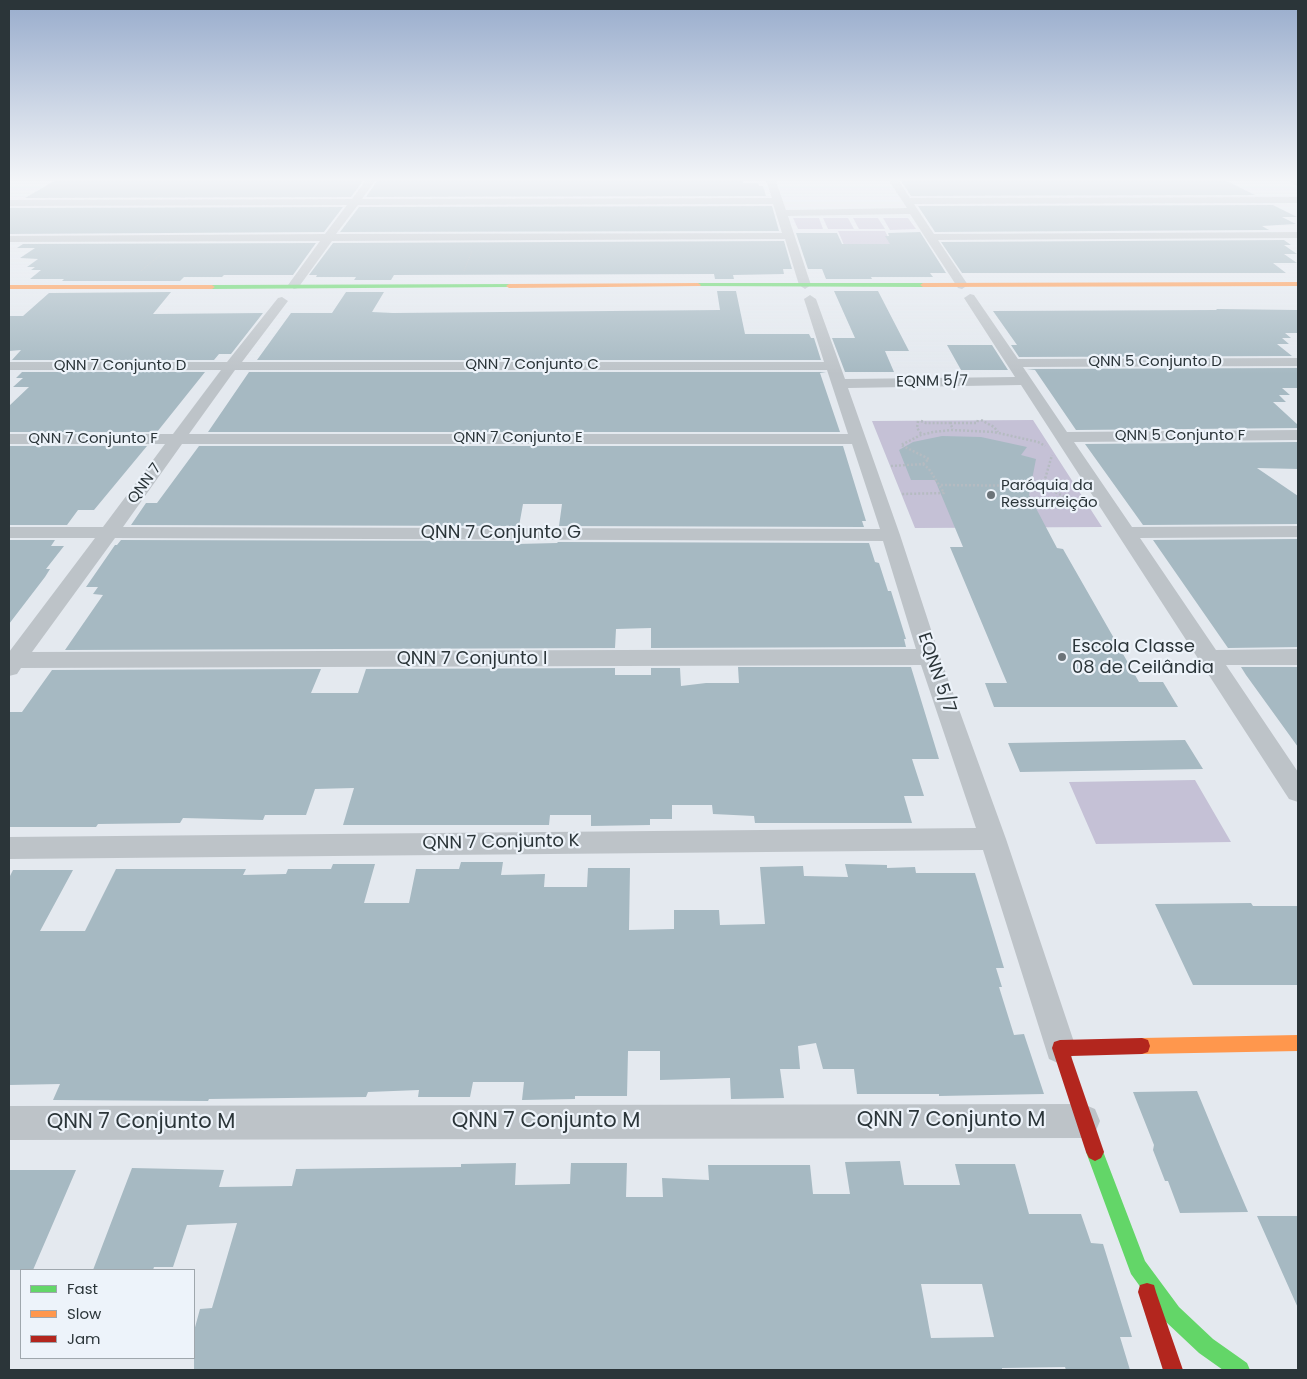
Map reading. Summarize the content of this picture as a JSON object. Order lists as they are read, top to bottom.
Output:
{
  "streets": {
    "street": [
      "QNN 5 Conjunto D",
      "QNN 7 Conjunto C",
      "QNN 7 Conjunto D",
      "EQNM 5/7",
      "QNN 5 Conjunto F",
      "QNN 7 Conjunto E",
      "QNN 7 Conjunto F",
      "QNN 7",
      "QNN 7 Conjunto G",
      "QNN 7 Conjunto I",
      "EQNN 5/7",
      "QNN 7 Conjunto K",
      "QNN 7 Conjunto M"
    ]
  },
  "crossings": [
    ["QNN 7 Conjunto C", "QNN 7 Conjunto D"],
    ["QNN 7 Conjunto C", "EQNM 5/7"],
    ["QNN 7 Conjunto C", "QNN 7"],
    ["QNN 7 Conjunto C", "EQNN 5/7"],
    ["QNN 7 Conjunto D", "QNN 7"],
    ["EQNM 5/7", "EQNN 5/7"],
    ["QNN 7 Conjunto E", "QNN 7 Conjunto F"],
    ["QNN 7 Conjunto E", "QNN 7"],
    ["QNN 7 Conjunto E", "EQNN 5/7"],
    ["QNN 7 Conjunto F", "QNN 7"],
    ["QNN 7", "QNN 7 Conjunto G"],
    ["QNN 7", "QNN 7 Conjunto I"],
    ["QNN 7 Conjunto G", "EQNN 5/7"],
    ["QNN 7 Conjunto I", "EQNN 5/7"],
    ["EQNN 5/7", "QNN 7 Conjunto K"]
  ],
  "places": ["Paróquia da Ressurreição", "Escola Classe 08 de Ceilândia"],
  "legend": ["Fast", "Slow", "Jam"]
}
